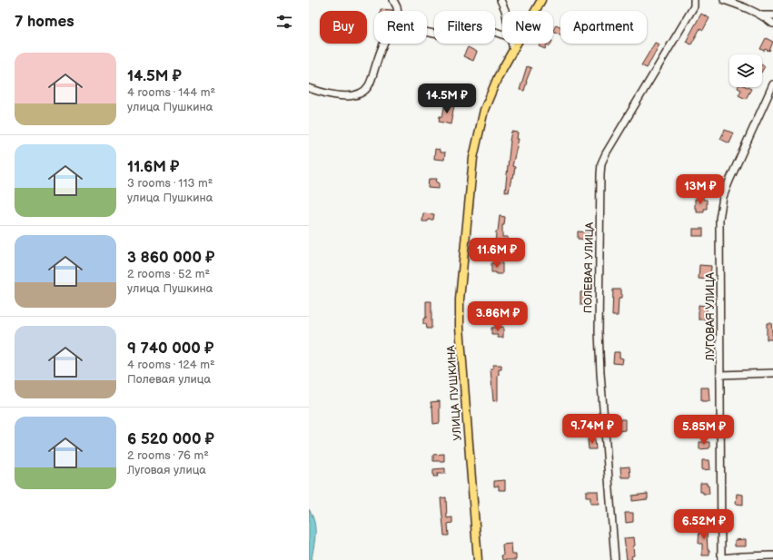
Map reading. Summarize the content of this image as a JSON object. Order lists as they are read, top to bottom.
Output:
{
  "streets": {
    "main road": ["УЛИЦА ПУШКИНА"],
    "street": ["ПОЛЕВАЯ УЛИЦА", "ЛУГОВАЯ УЛИЦА"]
  },
  "page": {
    "heading": "7 homes",
    "chip": [
      "Buy",
      "Rent",
      "Filters",
      "New",
      "Apartment"
    ],
    "list": [
      {
        "name": "14.5M ₽",
        "note": "4 rooms · 144 m² · улица Пушкина"
      },
      {
        "name": "11.6M ₽",
        "note": "3 rooms · 113 m² · улица Пушкина"
      },
      {
        "name": "3 860 000 ₽",
        "note": "2 rooms · 52 m² · улица Пушкина"
      },
      {
        "name": "9 740 000 ₽",
        "note": "4 rooms · 124 m² · Полевая улица"
      },
      {
        "name": "6 520 000 ₽",
        "note": "2 rooms · 76 m² · Луговая улица"
      }
    ],
    "price": [
      "14.5M ₽",
      "13M ₽",
      "11.6M ₽",
      "3.86M ₽",
      "9.74M ₽",
      "5.85M ₽",
      "6.52M ₽"
    ]
  }
}
